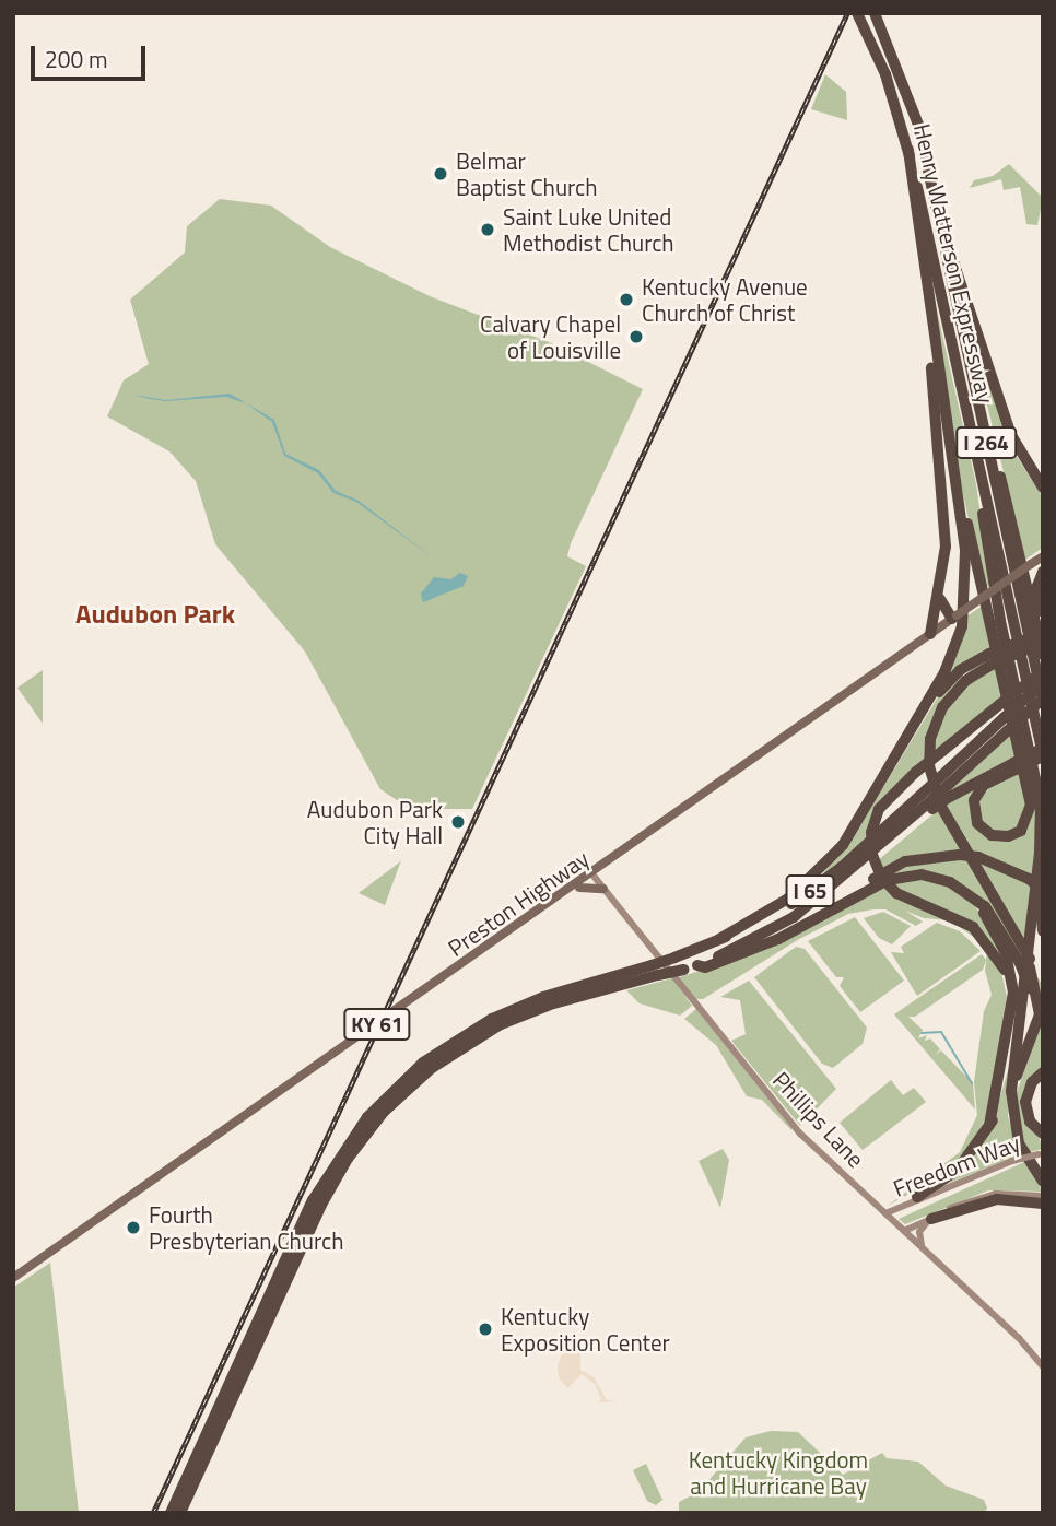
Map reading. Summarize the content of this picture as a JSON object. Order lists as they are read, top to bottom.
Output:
{
  "streets": {
    "highway": ["Henry Watterson Expressway", "I 264", "I 65"],
    "main road": [
      "Preston Highway",
      "KY 61",
      "Phillips Lane",
      "Freedom Way"
    ]
  },
  "crossings": [
    ["Preston Highway", "Phillips Lane"],
    ["Phillips Lane", "Freedom Way"]
  ],
  "districts": ["Audubon Park"],
  "parks": ["Kentucky Kingdom and Hurricane Bay"],
  "places": [
    "Belmar Baptist Church",
    "Saint Luke United Methodist Church",
    "Kentucky Avenue Church of Christ",
    "Calvary Chapel of Louisville",
    "Audubon Park City Hall",
    "Fourth Presbyterian Church",
    "Kentucky Exposition Center"
  ],
  "scale_bar": "200 m"
}
